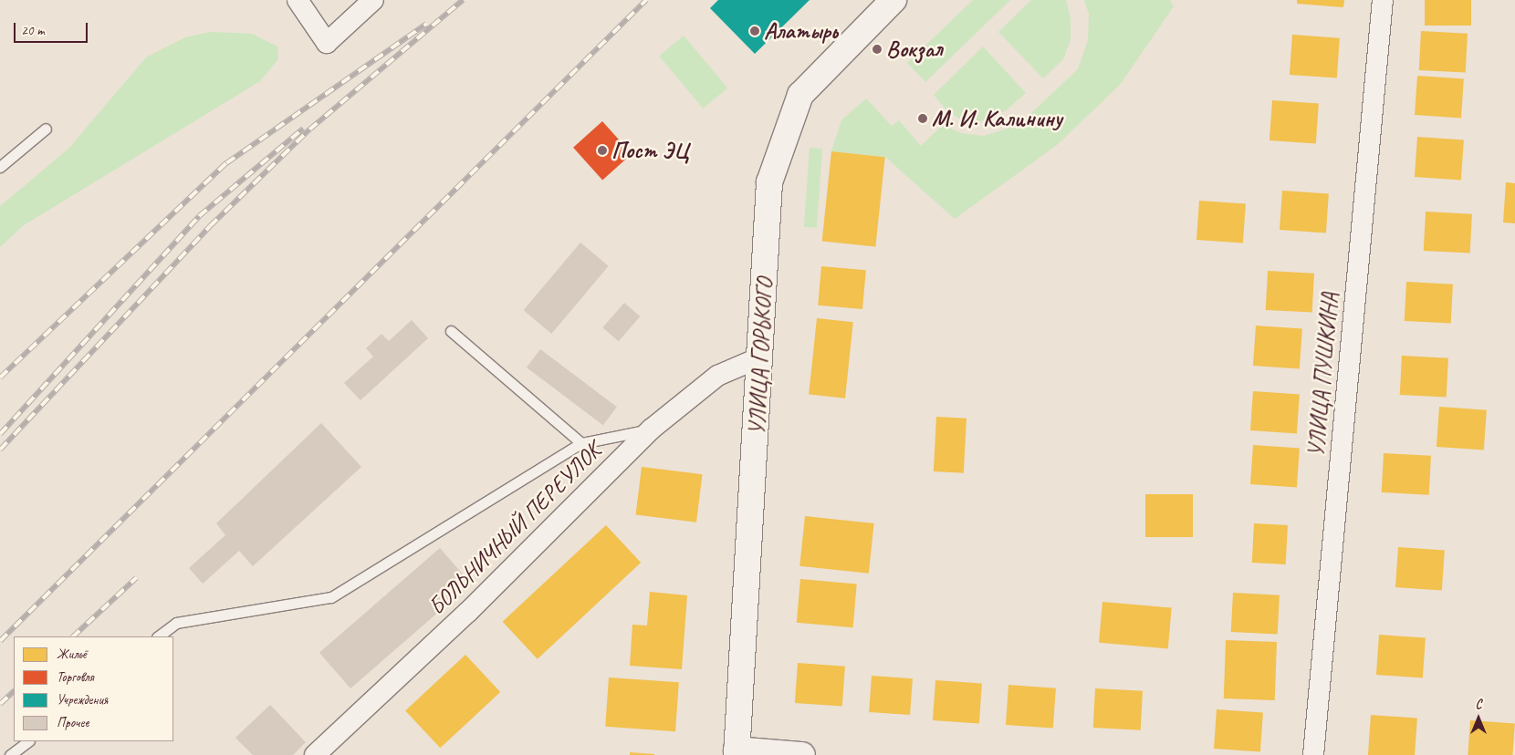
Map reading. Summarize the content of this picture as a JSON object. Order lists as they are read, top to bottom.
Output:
{
  "streets": {
    "street": ["УЛИЦА ГОРЬКОГО", "УЛИЦА ПУШКИНА", "БОЛЬНИЧНЫЙ ПЕРЕУЛОК"]
  },
  "crossings": [
    ["УЛИЦА ГОРЬКОГО", "БОЛЬНИЧНЫЙ ПЕРЕУЛОК"]
  ],
  "places": [
    "Алатырь",
    "Вокзал",
    "М. И. Калинину",
    "Пост ЭЦ"
  ],
  "legend": [
    "Жильё",
    "Торговля",
    "Учреждения",
    "Прочее"
  ],
  "scale_bar": "20 m",
  "north": "top"
}
